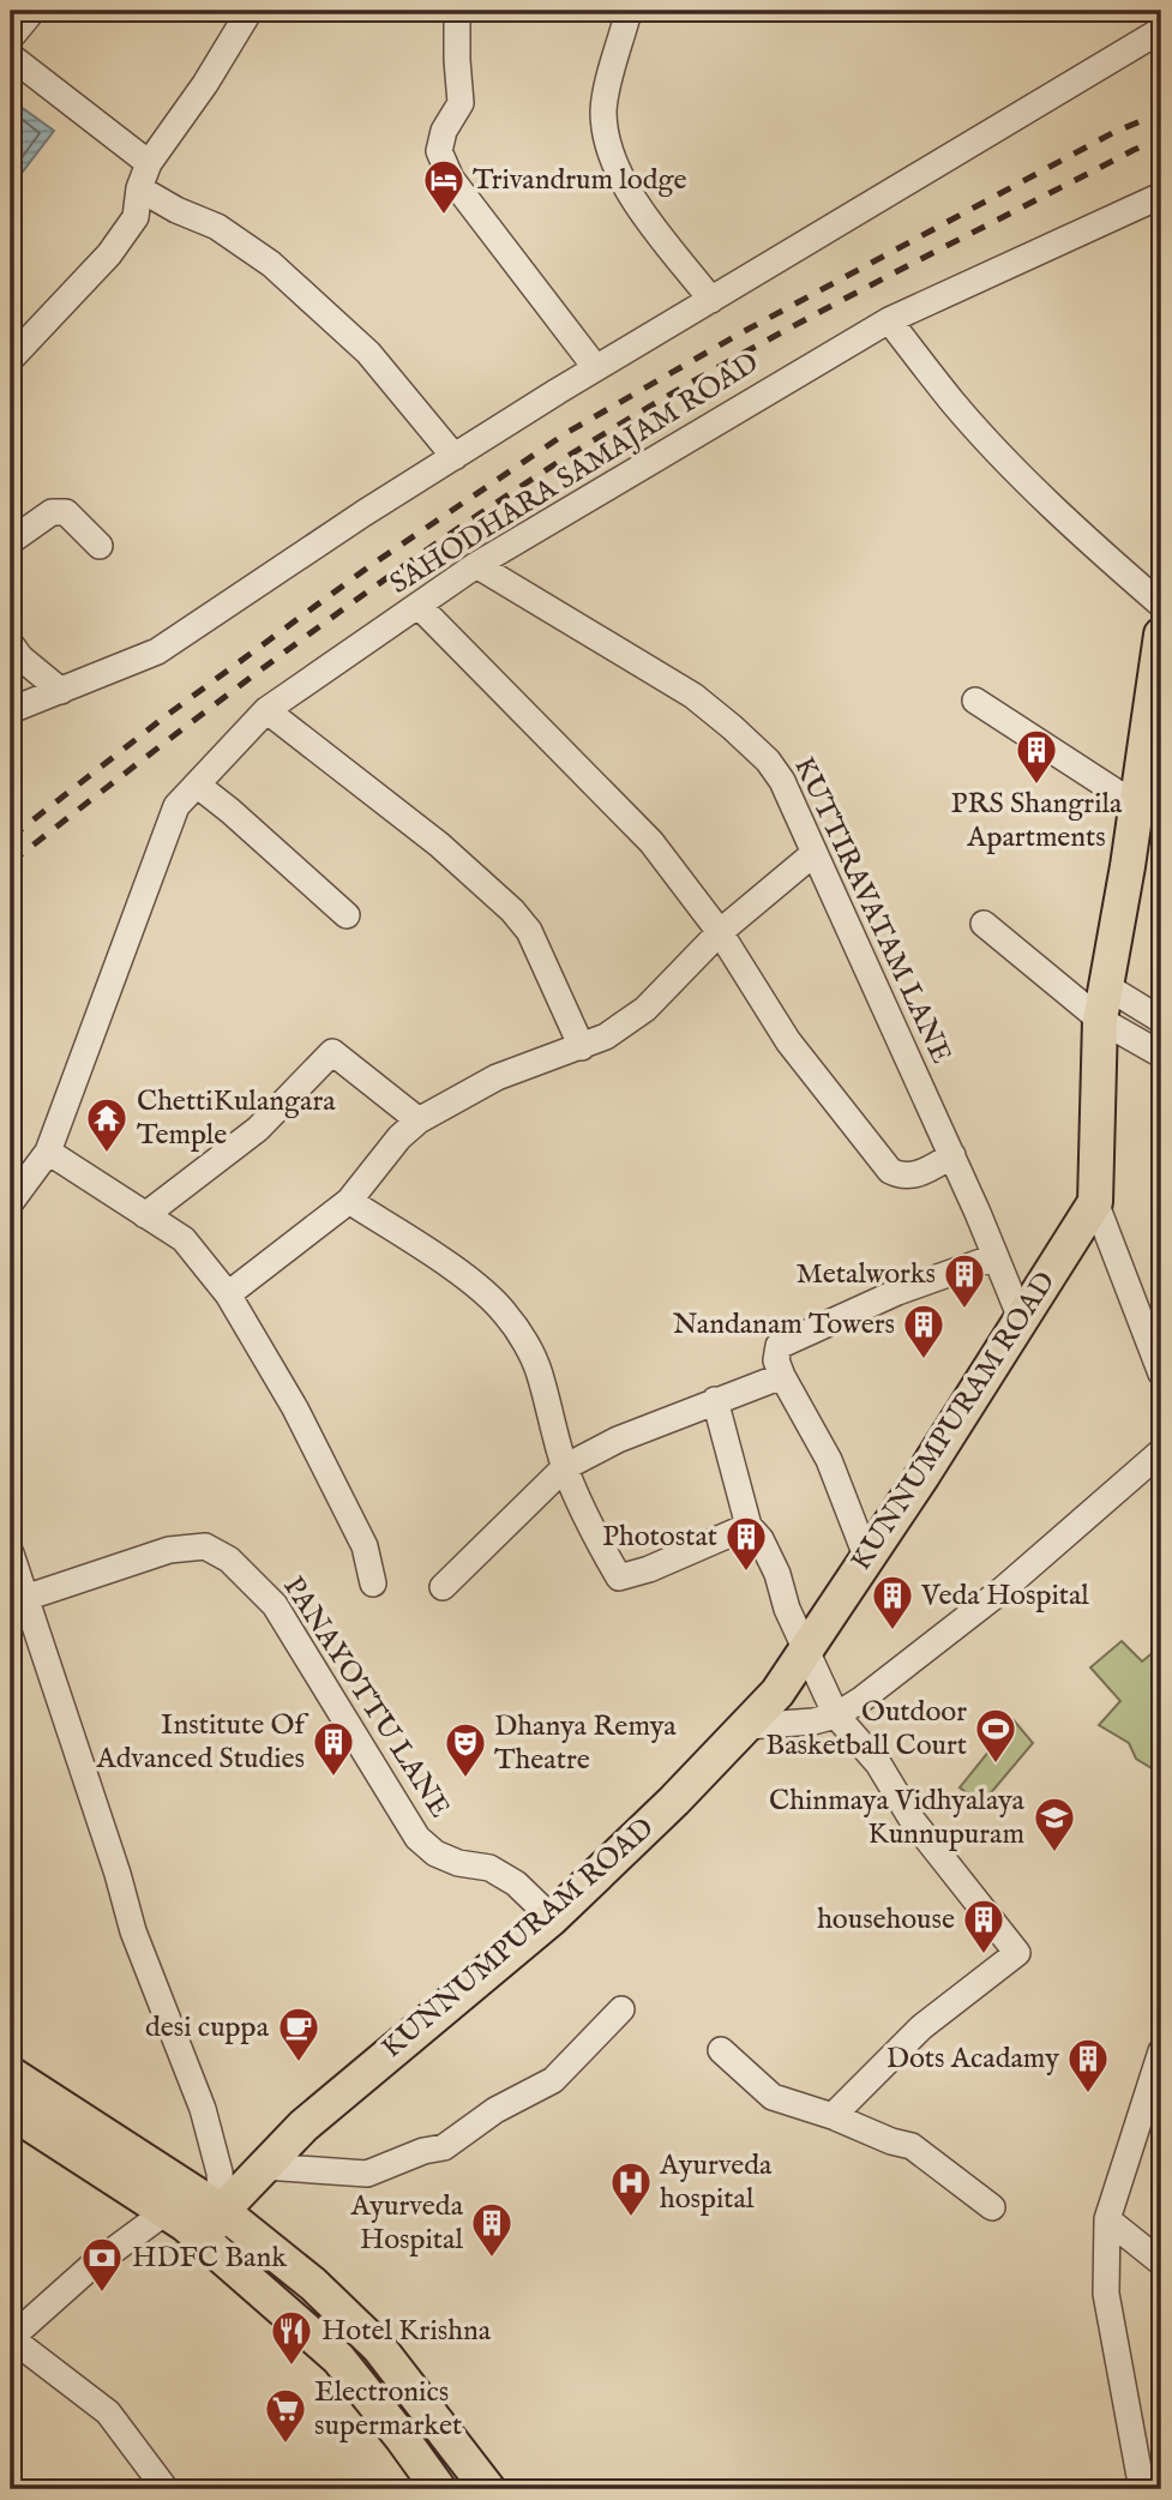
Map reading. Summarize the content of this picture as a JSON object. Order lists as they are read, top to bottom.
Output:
{
  "streets": {
    "main road": ["KUNNUMPURAM ROAD"],
    "street": ["SAHODHARA SAMAJAM ROAD", "KUTTIRAVATAM LANE", "PANAYOTTU LANE"]
  },
  "crossings": [
    ["SAHODHARA SAMAJAM ROAD", "KUTTIRAVATAM LANE"],
    ["KUTTIRAVATAM LANE", "KUNNUMPURAM ROAD"],
    ["KUNNUMPURAM ROAD", "PANAYOTTU LANE"]
  ],
  "places": {
    "hotel": ["Trivandrum lodge"],
    "building": [
      "PRS Shangrila Apartments",
      "Metalworks",
      "Nandanam Towers",
      "Photostat",
      "Veda Hospital",
      "Institute Of Advanced Studies",
      "househouse",
      "Dots Acadamy",
      "Ayurveda Hospital"
    ],
    "temple": ["ChettiKulangara Temple"],
    "sports": ["Outdoor Basketball Court"],
    "theatre": ["Dhanya Remya Theatre"],
    "school or university": ["Chinmaya Vidhyalaya Kunnupuram"],
    "cafe": ["desi cuppa"],
    "hospital": ["Ayurveda hospital"],
    "bank": ["HDFC Bank"],
    "restaurant": ["Hotel Krishna"],
    "supermarket": ["Electronics supermarket"]
  }
}
